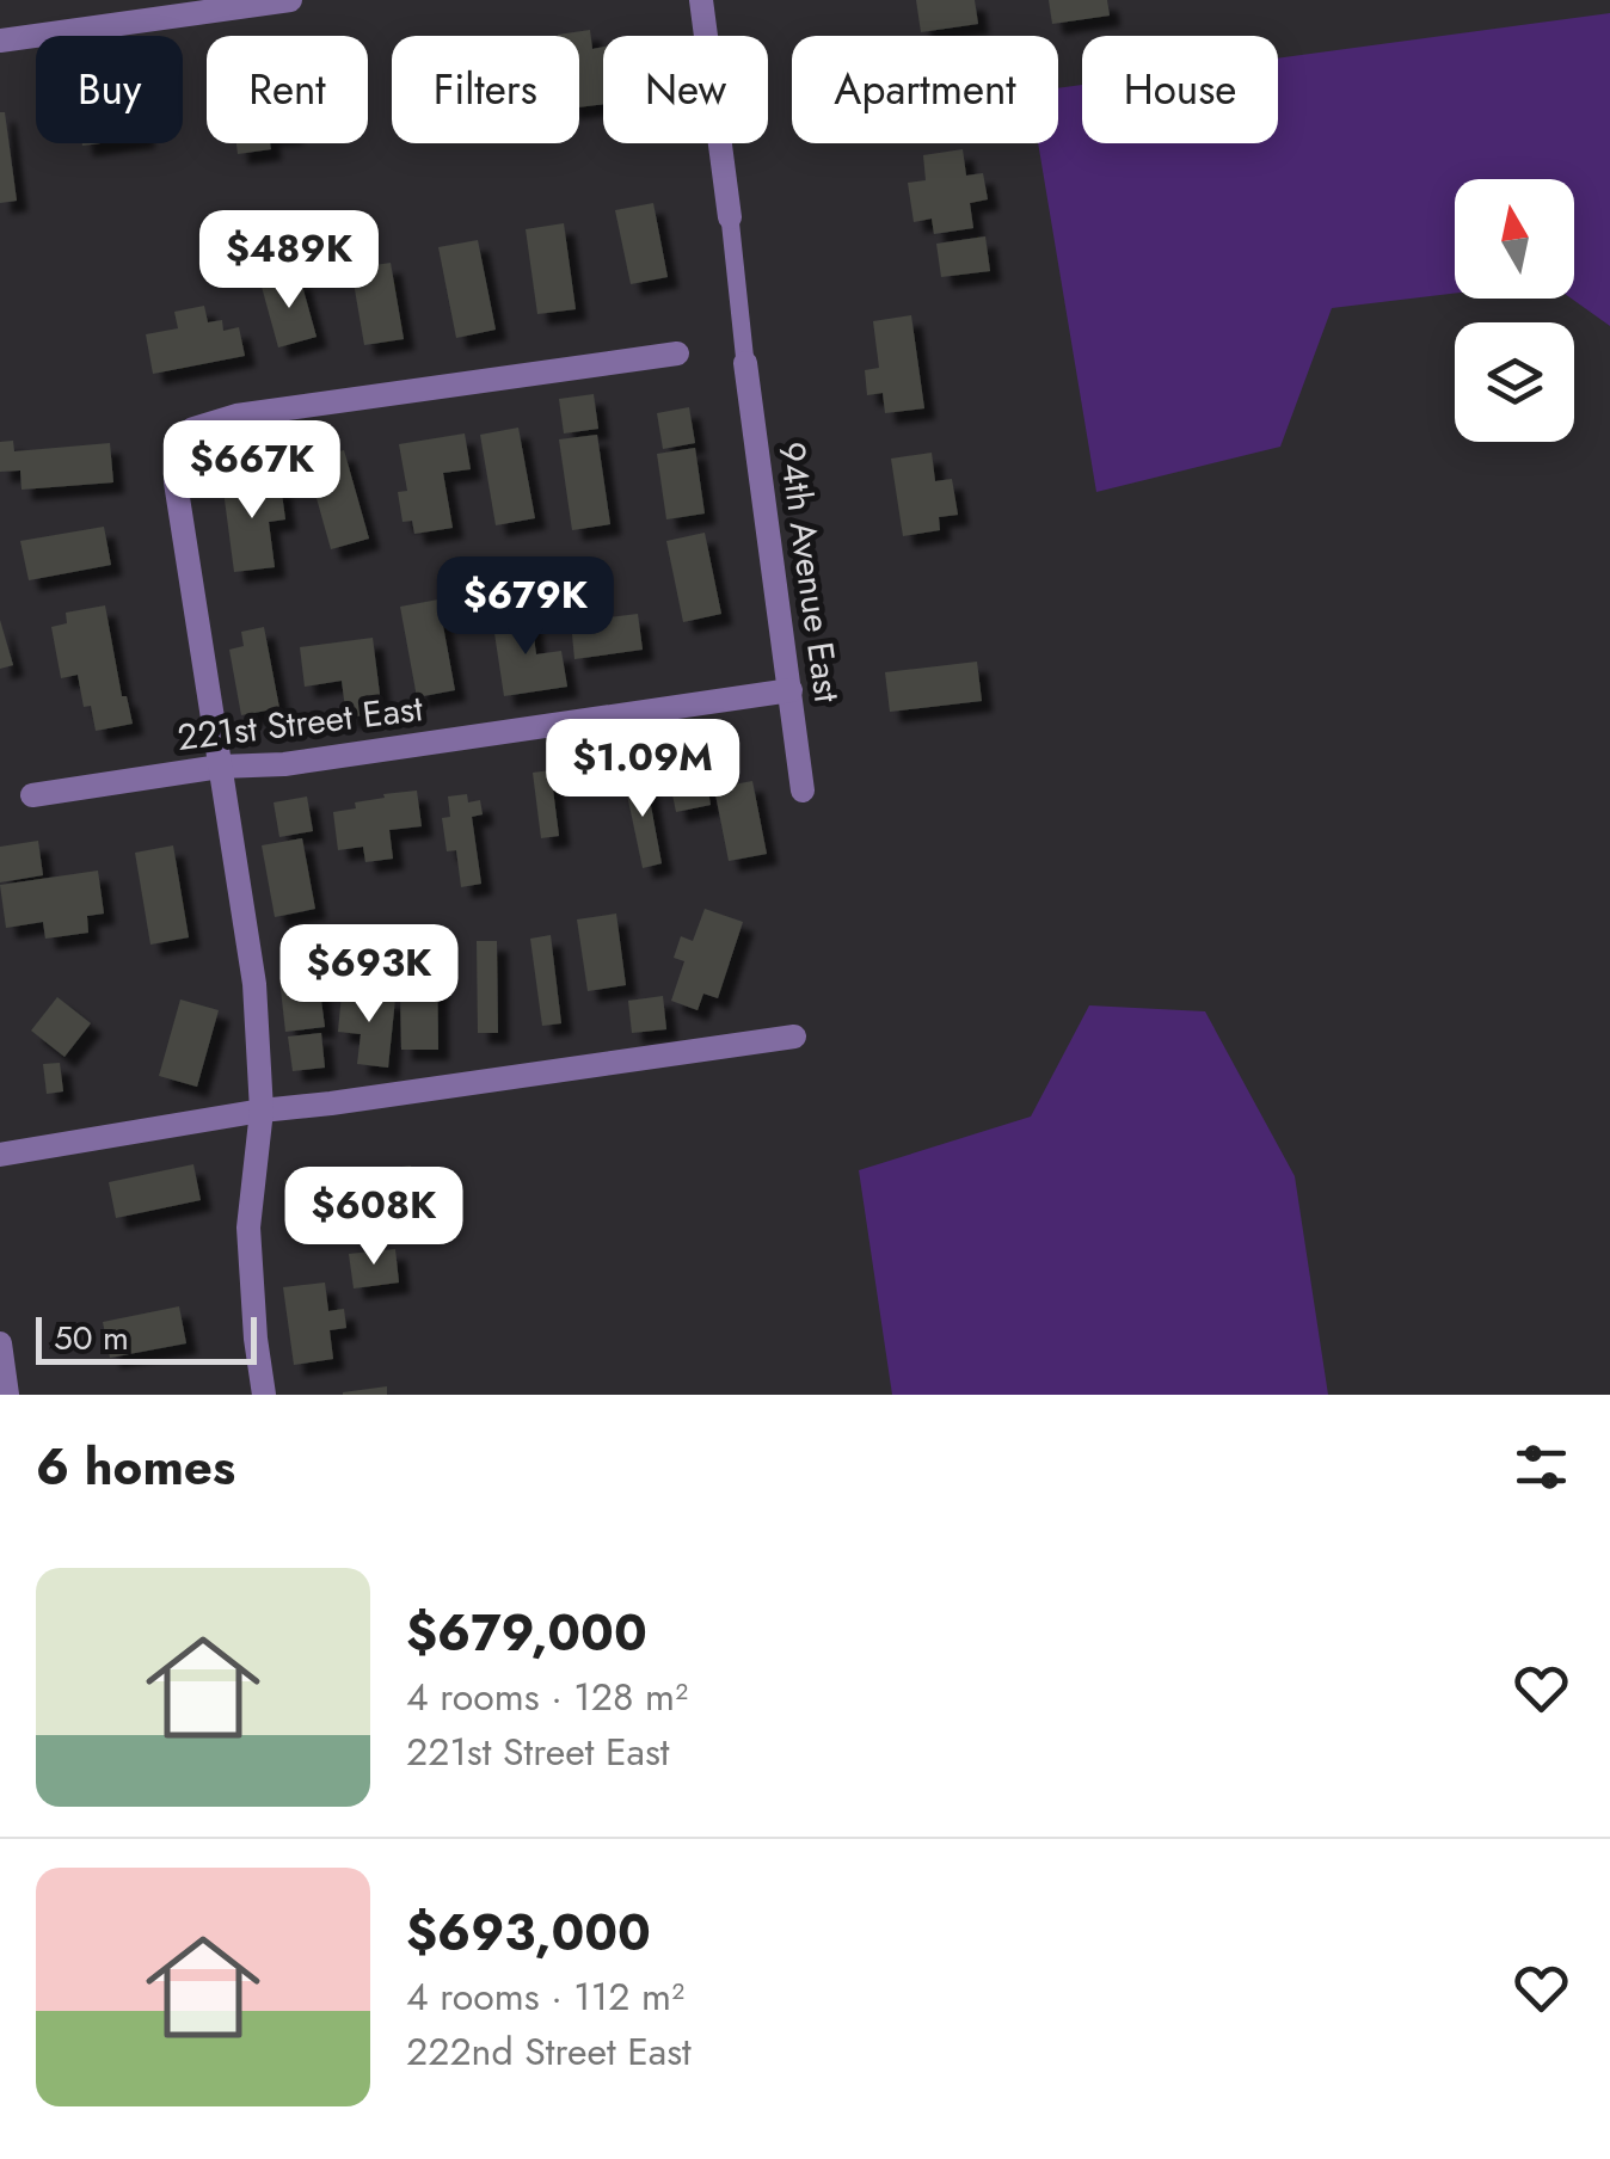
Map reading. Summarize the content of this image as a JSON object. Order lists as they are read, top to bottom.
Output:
{
  "streets": {
    "street": ["94th Avenue East", "221st Street East"]
  },
  "crossings": [
    ["94th Avenue East", "221st Street East"]
  ],
  "scale_bar": "50 m",
  "north": "top",
  "page": {
    "chip": [
      "Buy",
      "Rent",
      "Filters",
      "New",
      "Apartment",
      "House"
    ],
    "price": [
      "$489K",
      "$667K",
      "$679K",
      "$1.09M",
      "$693K",
      "$608K"
    ],
    "scale": "50 m",
    "heading": "6 homes",
    "list": [
      {
        "name": "$679,000",
        "note": "4 rooms · 128 m² · 221st Street East"
      },
      {
        "name": "$693,000",
        "note": "4 rooms · 112 m² · 222nd Street East"
      }
    ]
  }
}
